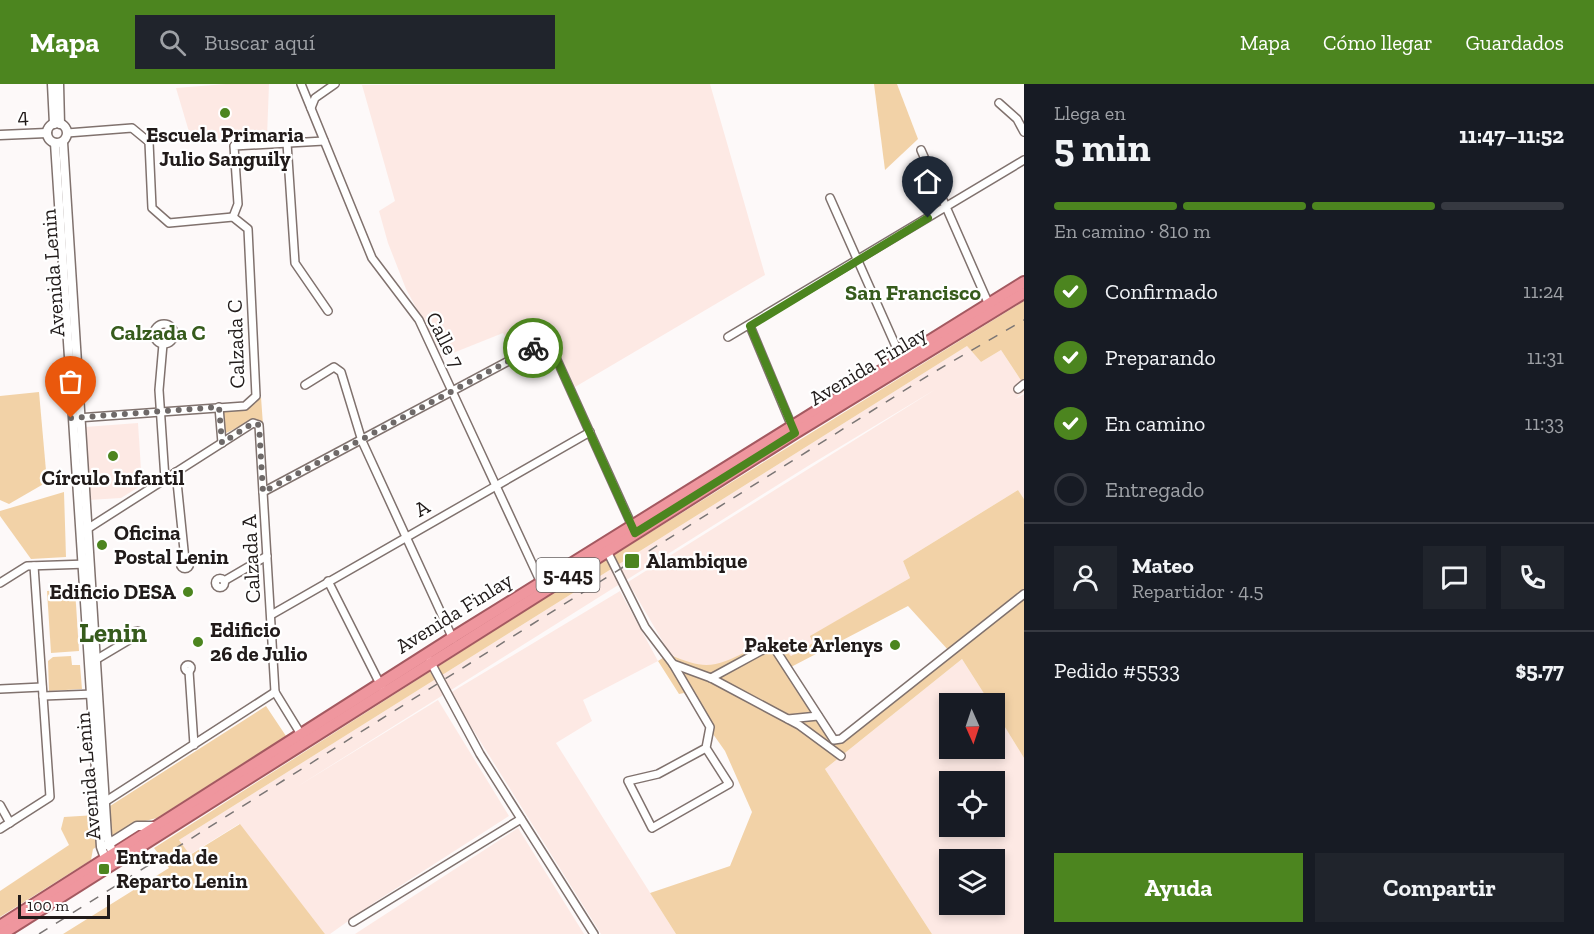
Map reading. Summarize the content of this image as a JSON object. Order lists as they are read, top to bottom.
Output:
{
  "streets": {
    "highway": ["Avenida Finlay", "5-445"],
    "street": [
      "4",
      "Avenida Lenin",
      "Calle 7",
      "Calzada C",
      "A",
      "Calzada A"
    ]
  },
  "crossings": [
    ["Avenida Lenin", "Calzada C"],
    ["Avenida Lenin", "Avenida Finlay"],
    ["Avenida Lenin", "Calzada A"],
    ["Calle 7", "Avenida Finlay"],
    ["Calle 7", "A"],
    ["A", "Calzada A"]
  ],
  "districts": ["San Francisco", "Calzada C", "Lenin"],
  "places": {
    "other": [
      "Escuela Primaria Julio Sanguily",
      "Círculo Infantil",
      "Oficina Postal Lenin",
      "Edificio DESA",
      "Edificio 26 de Julio",
      "Pakete Arlenys"
    ],
    "transit": ["Alambique", "Entrada de Reparto Lenin"]
  },
  "scale_bar": "100 m",
  "north": "bottom",
  "page": {
    "header": "Mapa",
    "search": "Buscar aquí",
    "nav": ["Mapa", "Cómo llegar", "Guardados"],
    "heading": ["5 min", "Llega en", "11:47–11:52"],
    "panel": [
      "Mateo",
      "Repartidor · 4.5",
      "Pedido #5533",
      "$5.77"
    ],
    "bar": "En camino · 810 m",
    "list": [
      ["Confirmado", "11:24"],
      ["Preparando", "11:31"],
      ["En camino", "11:33"],
      "Entregado"
    ],
    "buttons": ["Ayuda", "Compartir"],
    "scale": "100 m"
  }
}
